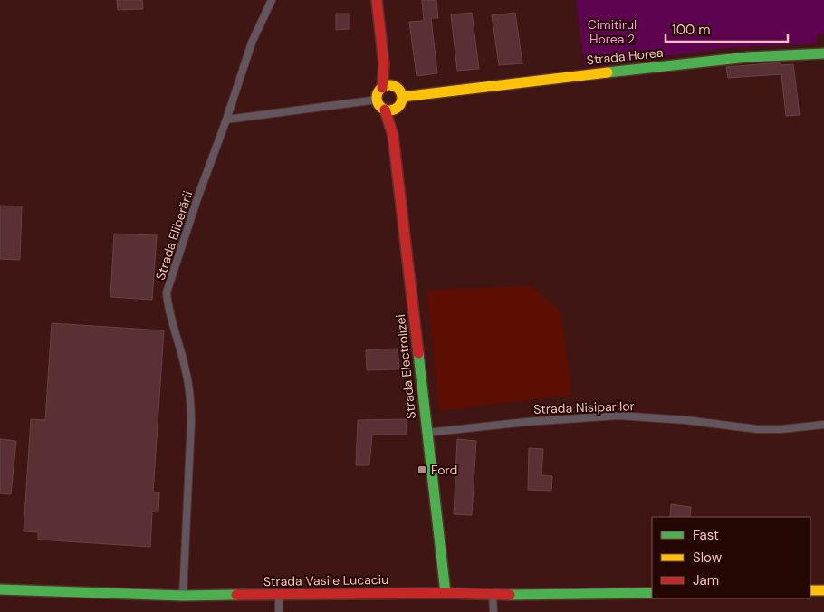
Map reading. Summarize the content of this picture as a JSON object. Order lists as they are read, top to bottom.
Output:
{
  "streets": {
    "street": [
      "Strada Horea",
      "Strada Eliberării",
      "Strada Electrolizei",
      "Strada Nisiparilor",
      "Strada Vasile Lucaciu"
    ]
  },
  "crossings": [
    ["Strada Horea", "Strada Electrolizei"],
    ["Strada Eliberării", "Strada Vasile Lucaciu"],
    ["Strada Electrolizei", "Strada Nisiparilor"],
    ["Strada Electrolizei", "Strada Vasile Lucaciu"]
  ],
  "parks": ["Cimitirul Horea 2"],
  "places": {
    "transit": ["Ford"]
  },
  "legend": ["Fast", "Slow", "Jam"],
  "scale_bar": "100 m"
}
